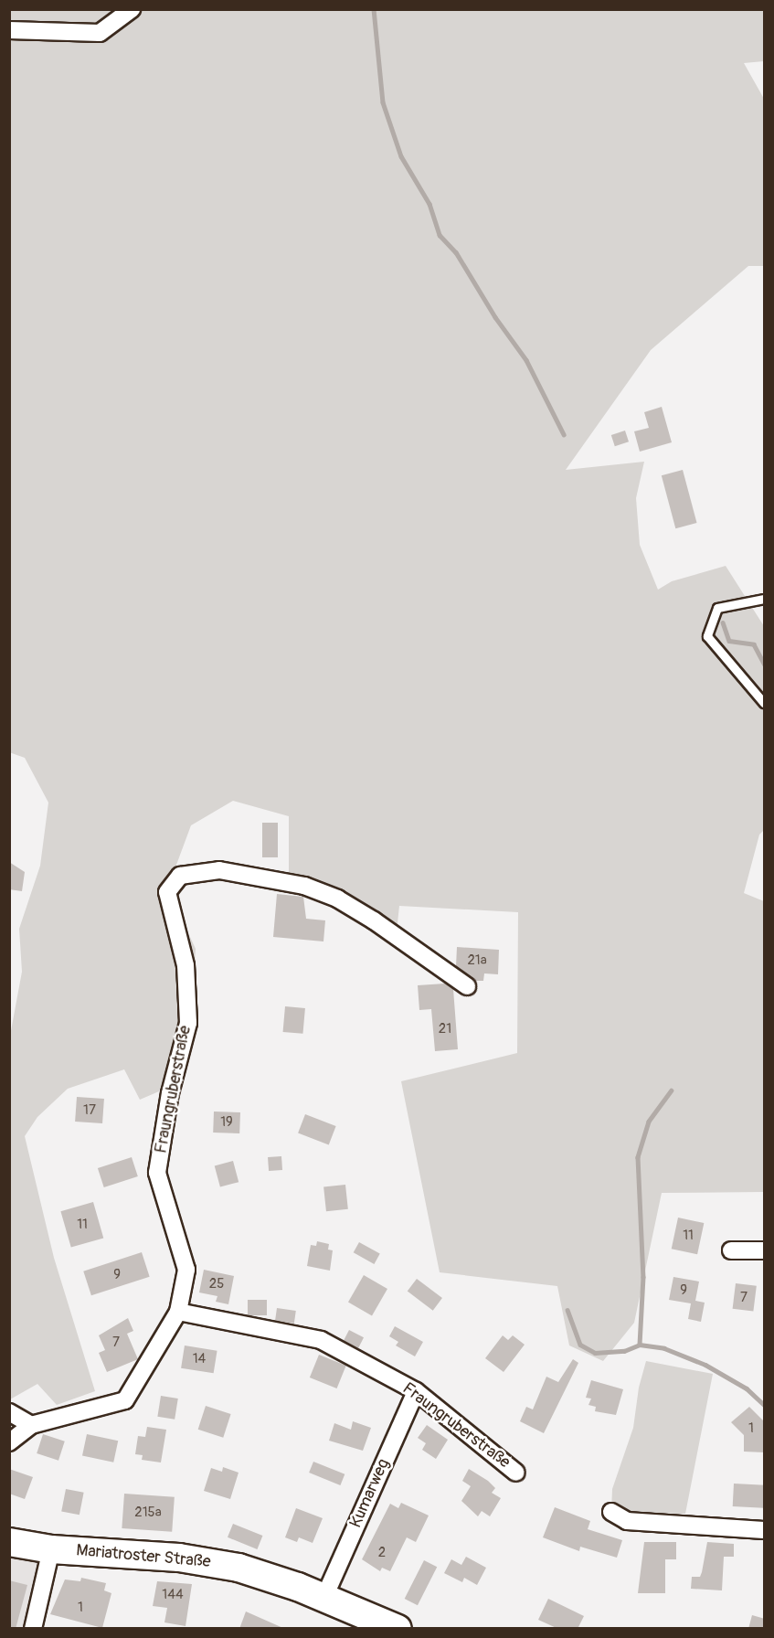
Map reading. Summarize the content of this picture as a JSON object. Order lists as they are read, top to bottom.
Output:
{
  "streets": {
    "main road": ["Mariatroster Straße"],
    "street": ["Fraungruberstraße", "Kumarweg"]
  },
  "crossings": [
    ["Fraungruberstraße", "Kumarweg"],
    ["Kumarweg", "Mariatroster Straße"]
  ],
  "house_numbers": [
    "21a",
    "21",
    "17",
    "19",
    "11",
    "11",
    "9",
    "25",
    "9",
    "7",
    "7",
    "14",
    "1",
    "215a",
    "2",
    "144",
    "1"
  ]
}
